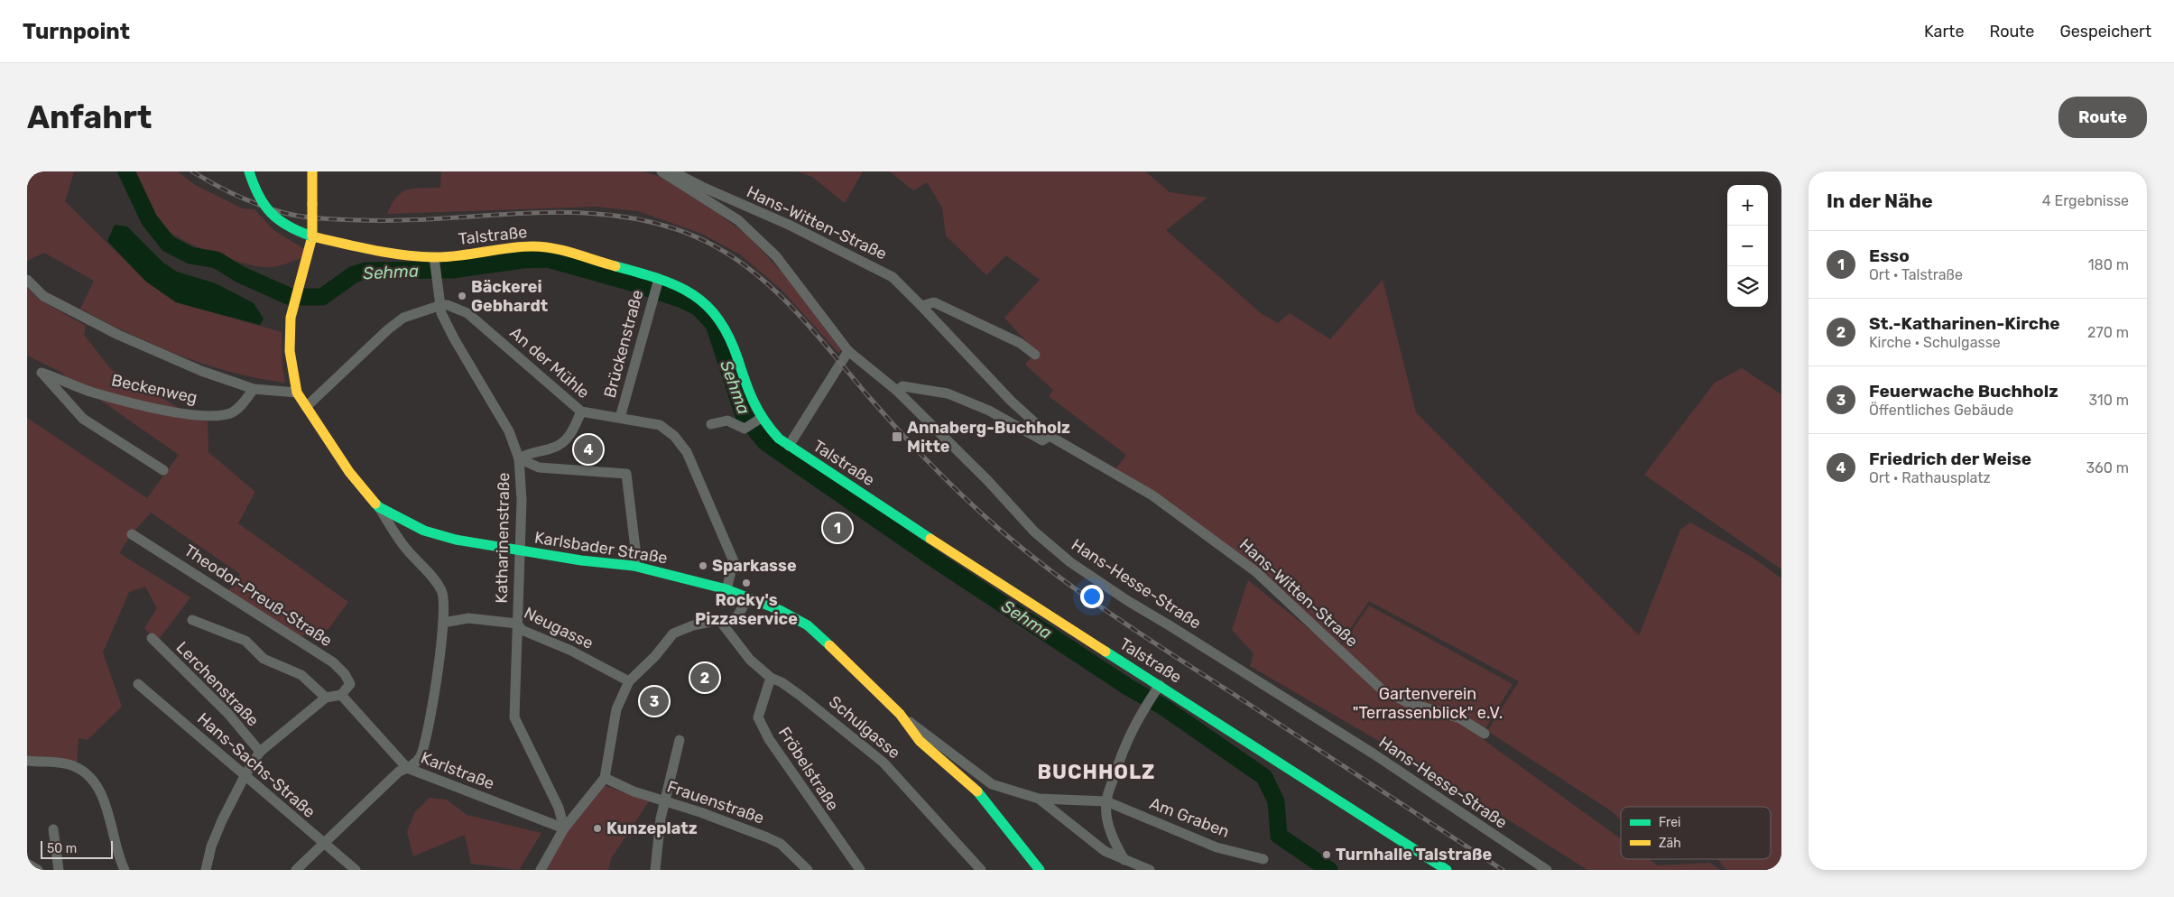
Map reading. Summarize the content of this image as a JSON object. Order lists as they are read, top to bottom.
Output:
{
  "streets": {
    "main road": ["Talstraße", "Karlsbader Straße"],
    "street": [
      "Hans-Witten-Straße",
      "Brückenstraße",
      "An der Mühle",
      "Beckenweg",
      "Katharinenstraße",
      "Hans-Hesse-Straße",
      "Theodor-Preuß-Straße",
      "Neugasse",
      "Lerchenstraße",
      "Schulgasse",
      "Hans-Sachs-Straße",
      "Fröbelstraße",
      "Karlstraße",
      "Frauenstraße",
      "Am Graben"
    ]
  },
  "crossings": [
    ["Hans-Witten-Straße", "Hans-Hesse-Straße"],
    ["Talstraße", "Brückenstraße"],
    ["Talstraße", "Katharinenstraße"],
    ["Talstraße", "Karlsbader Straße"],
    ["Brückenstraße", "An der Mühle"],
    ["An der Mühle", "Katharinenstraße"],
    ["An der Mühle", "Karlsbader Straße"],
    ["Katharinenstraße", "Karlsbader Straße"],
    ["Katharinenstraße", "Neugasse"],
    ["Katharinenstraße", "Karlstraße"],
    ["Theodor-Preuß-Straße", "Karlstraße"],
    ["Schulgasse", "Fröbelstraße"]
  ],
  "districts": ["BUCHHOLZ"],
  "water": ["Sehma"],
  "parks": ["Gartenverein \"Terrassenblick\" e.V."],
  "places": {
    "other": [
      "Bäckerei Gebhardt",
      "Sparkasse",
      "Rocky's Pizzaservice",
      "Kunzeplatz",
      "Turnhalle Talstraße"
    ],
    "transit": ["Annaberg-Buchholz Mitte"]
  },
  "legend": ["Frei", "Zäh"],
  "scale_bar": "50 m",
  "page": {
    "header": "Turnpoint",
    "nav": ["Karte", "Route", "Gespeichert"],
    "buttons": "Route",
    "title": "Anfahrt",
    "heading": ["In der Nähe", "4 Ergebnisse"],
    "map_buttons": ["+", "−"],
    "list": [
      {
        "mark": "1",
        "name": "Esso",
        "note": "Ort · Talstraße",
        "value": "180 m"
      },
      {
        "mark": "2",
        "name": "St.-Katharinen-Kirche",
        "note": "Kirche · Schulgasse",
        "value": "270 m"
      },
      {
        "mark": "3",
        "name": "Feuerwache Buchholz",
        "note": "Öffentliches Gebäude",
        "value": "310 m"
      },
      {
        "mark": "4",
        "name": "Friedrich der Weise",
        "note": "Ort · Rathausplatz",
        "value": "360 m"
      }
    ],
    "pins": [
      "4",
      "1",
      "2",
      "3"
    ],
    "scale": "50 m"
  }
}
